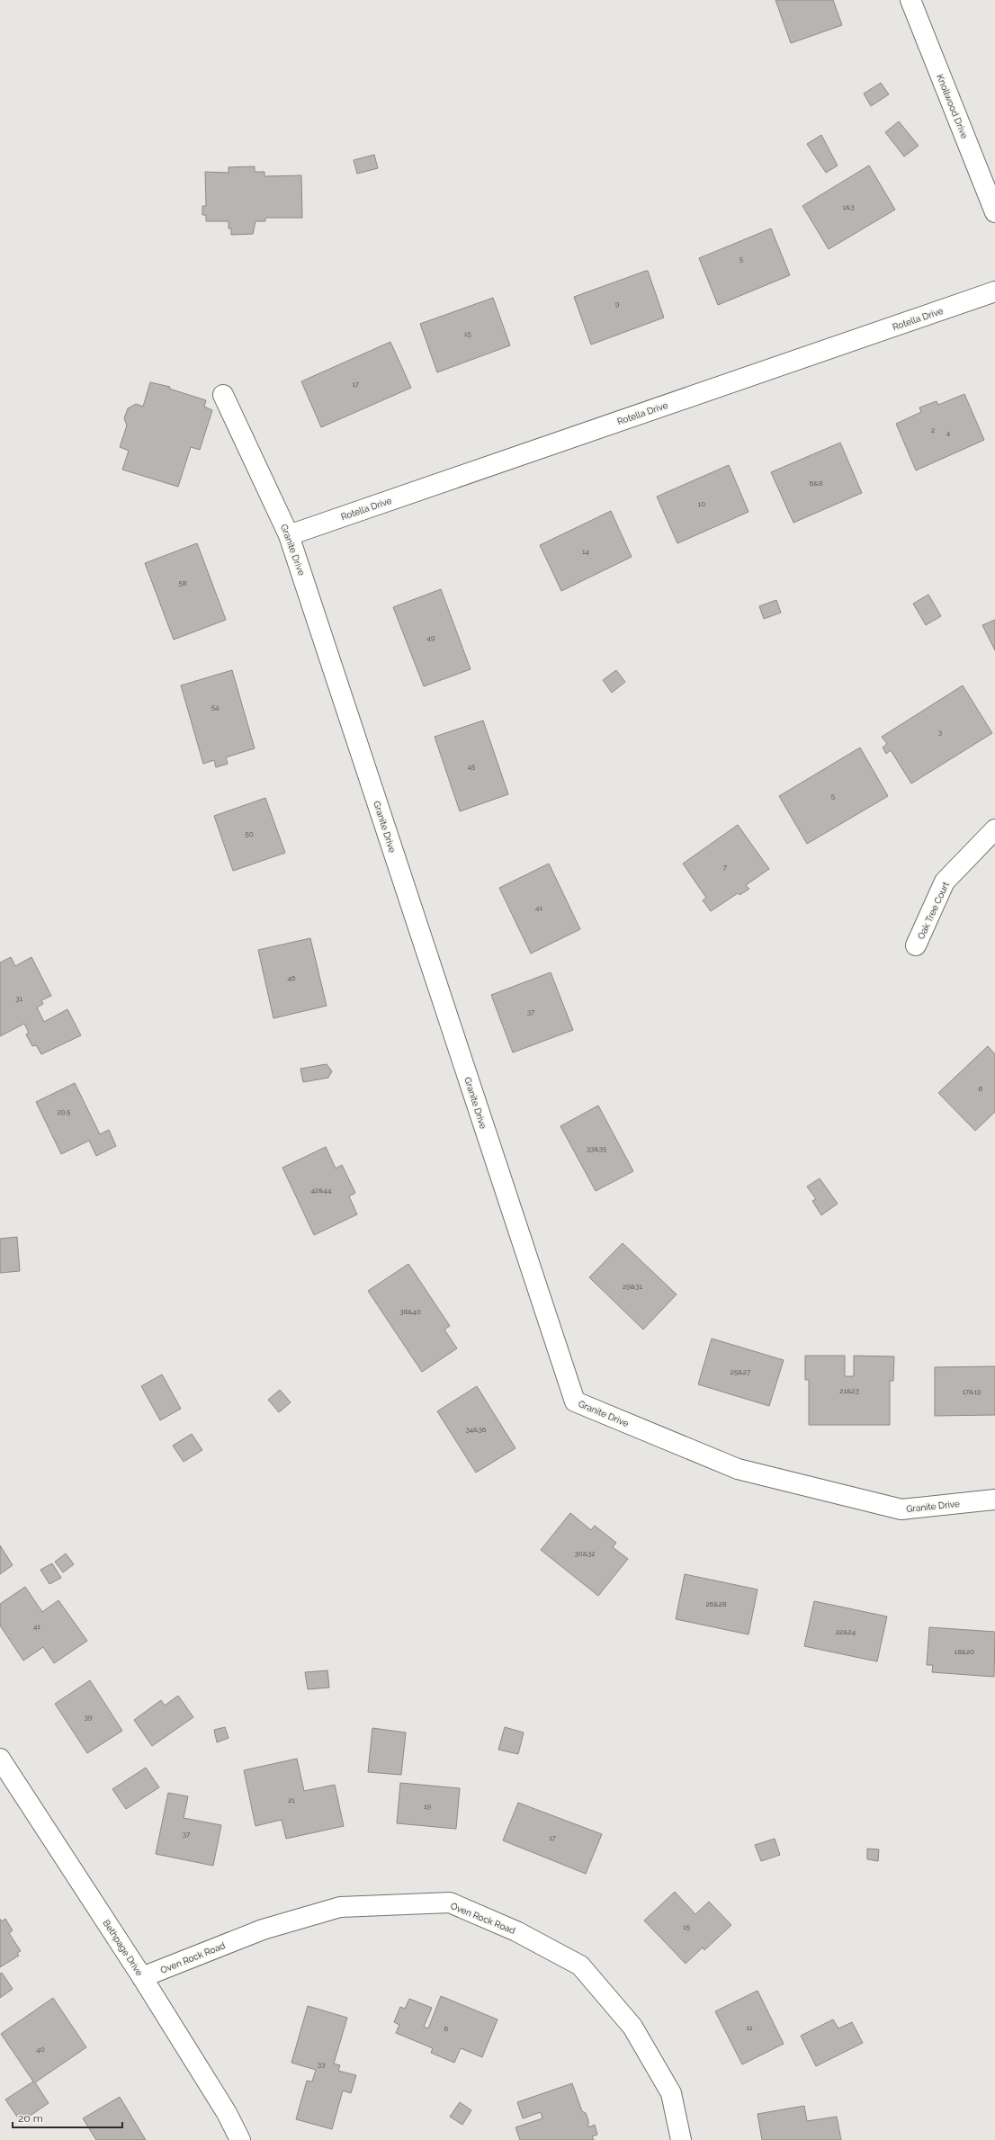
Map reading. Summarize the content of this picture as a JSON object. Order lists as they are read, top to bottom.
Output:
{
  "streets": {
    "street": [
      "Knollwood Drive",
      "Rotella Drive",
      "Granite Drive",
      "Oak Tree Court",
      "Oven Rock Road",
      "Bethpage Drive"
    ]
  },
  "crossings": [
    ["Rotella Drive", "Granite Drive"],
    ["Oven Rock Road", "Bethpage Drive"]
  ],
  "house_numbers": [
    "1&3",
    "5",
    "9",
    "15",
    "17",
    "2",
    "4",
    "6&8",
    "10",
    "14",
    "58",
    "49",
    "54",
    "3",
    "45",
    "5",
    "50",
    "7",
    "41",
    "46",
    "31",
    "37",
    "6",
    "29.5",
    "33&35",
    "42&44",
    "29&31",
    "38&40",
    "25&27",
    "21&23",
    "17&19",
    "34&36",
    "30&32",
    "26&28",
    "41",
    "22&24",
    "18&20",
    "39",
    "21",
    "19",
    "37",
    "17",
    "15",
    "11",
    "6",
    "40",
    "33"
  ],
  "scale_bar": "20 m"
}
